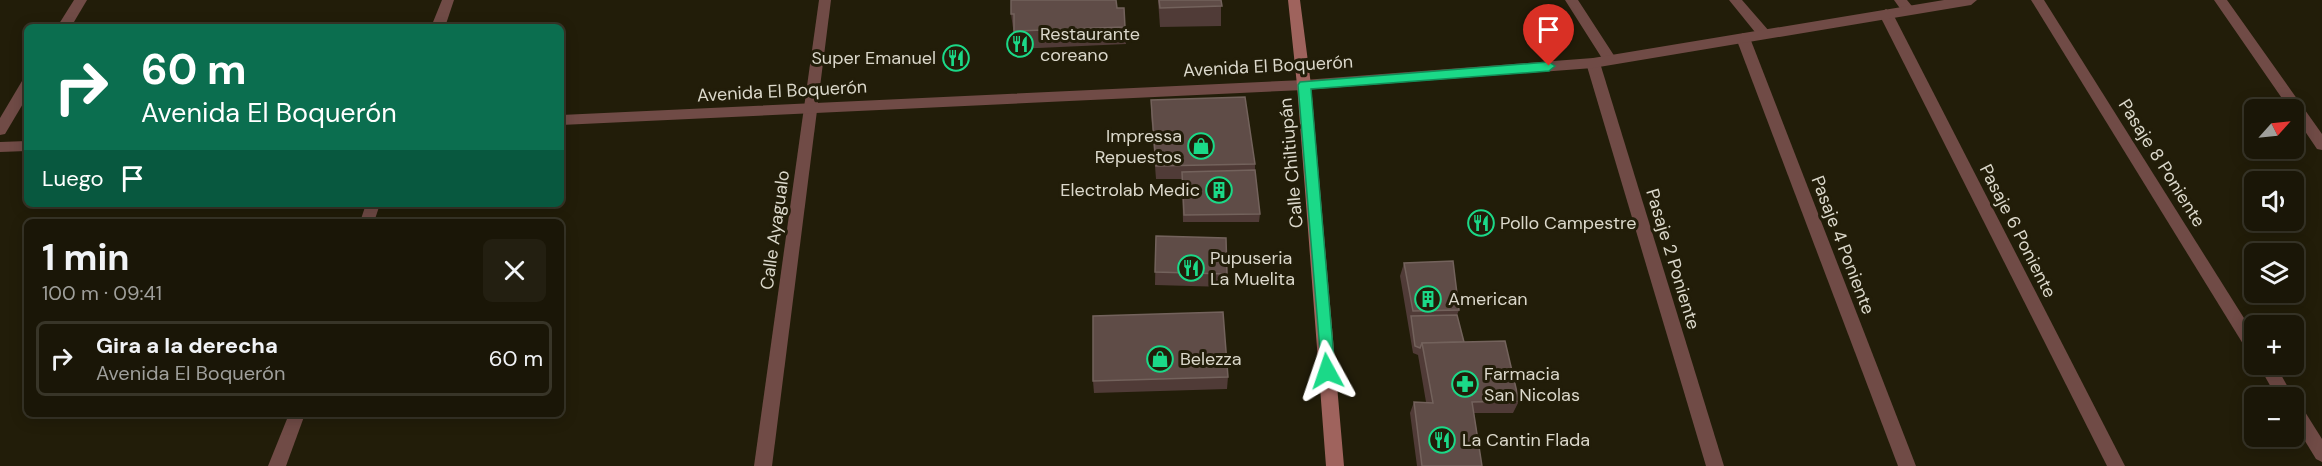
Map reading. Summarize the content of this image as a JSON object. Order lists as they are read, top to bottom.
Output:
{
  "streets": {
    "main road": ["Calle Chiltiupán"],
    "street": [
      "Avenida El Boquerón",
      "Pasaje 8 Poniente",
      "Calle Ayagualo",
      "Pasaje 6 Poniente",
      "Pasaje 4 Poniente",
      "Pasaje 2 Poniente"
    ]
  },
  "crossings": [
    ["Avenida El Boquerón", "Calle Chiltiupán"],
    ["Avenida El Boquerón", "Calle Ayagualo"],
    ["Avenida El Boquerón", "Pasaje 6 Poniente"],
    ["Avenida El Boquerón", "Pasaje 4 Poniente"],
    ["Avenida El Boquerón", "Pasaje 2 Poniente"]
  ],
  "places": {
    "restaurant": [
      "Restaurante coreano",
      "Super Emanuel",
      "Pollo Campestre",
      "Pupuseria La Muelita",
      "La Cantin Flada"
    ],
    "shop": ["Impressa Repuestos", "Belezza"],
    "building": ["Electrolab Medic", "American"],
    "pharmacy": ["Farmacia San Nicolas"]
  },
  "north": "top right",
  "page": {
    "turn": ["60 m", "Avenida El Boquerón"],
    "map_buttons": ["+", "−"],
    "then": "Luego",
    "heading": ["1 min", "100 m · 09:41"],
    "list": [
      {
        "name": "Gira a la derecha",
        "note": "Avenida El Boquerón",
        "value": "60 m"
      }
    ]
  }
}
